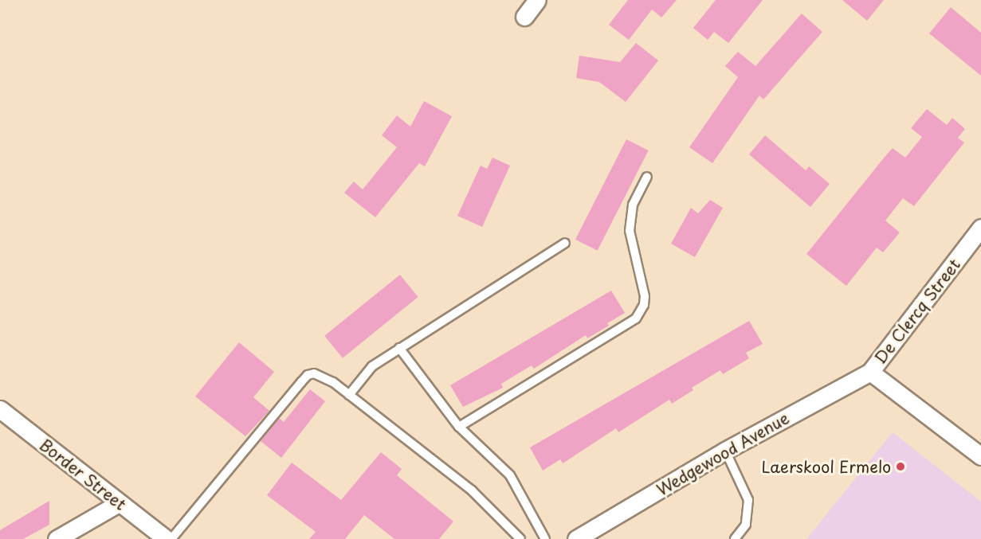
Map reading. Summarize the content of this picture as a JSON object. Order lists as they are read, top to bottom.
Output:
{
  "streets": {
    "street": ["De Clercq Street", "Wedgewood Avenue", "Border Street"]
  },
  "crossings": [
    ["De Clercq Street", "Wedgewood Avenue"]
  ],
  "places": ["Laerskool Ermelo"]
}
